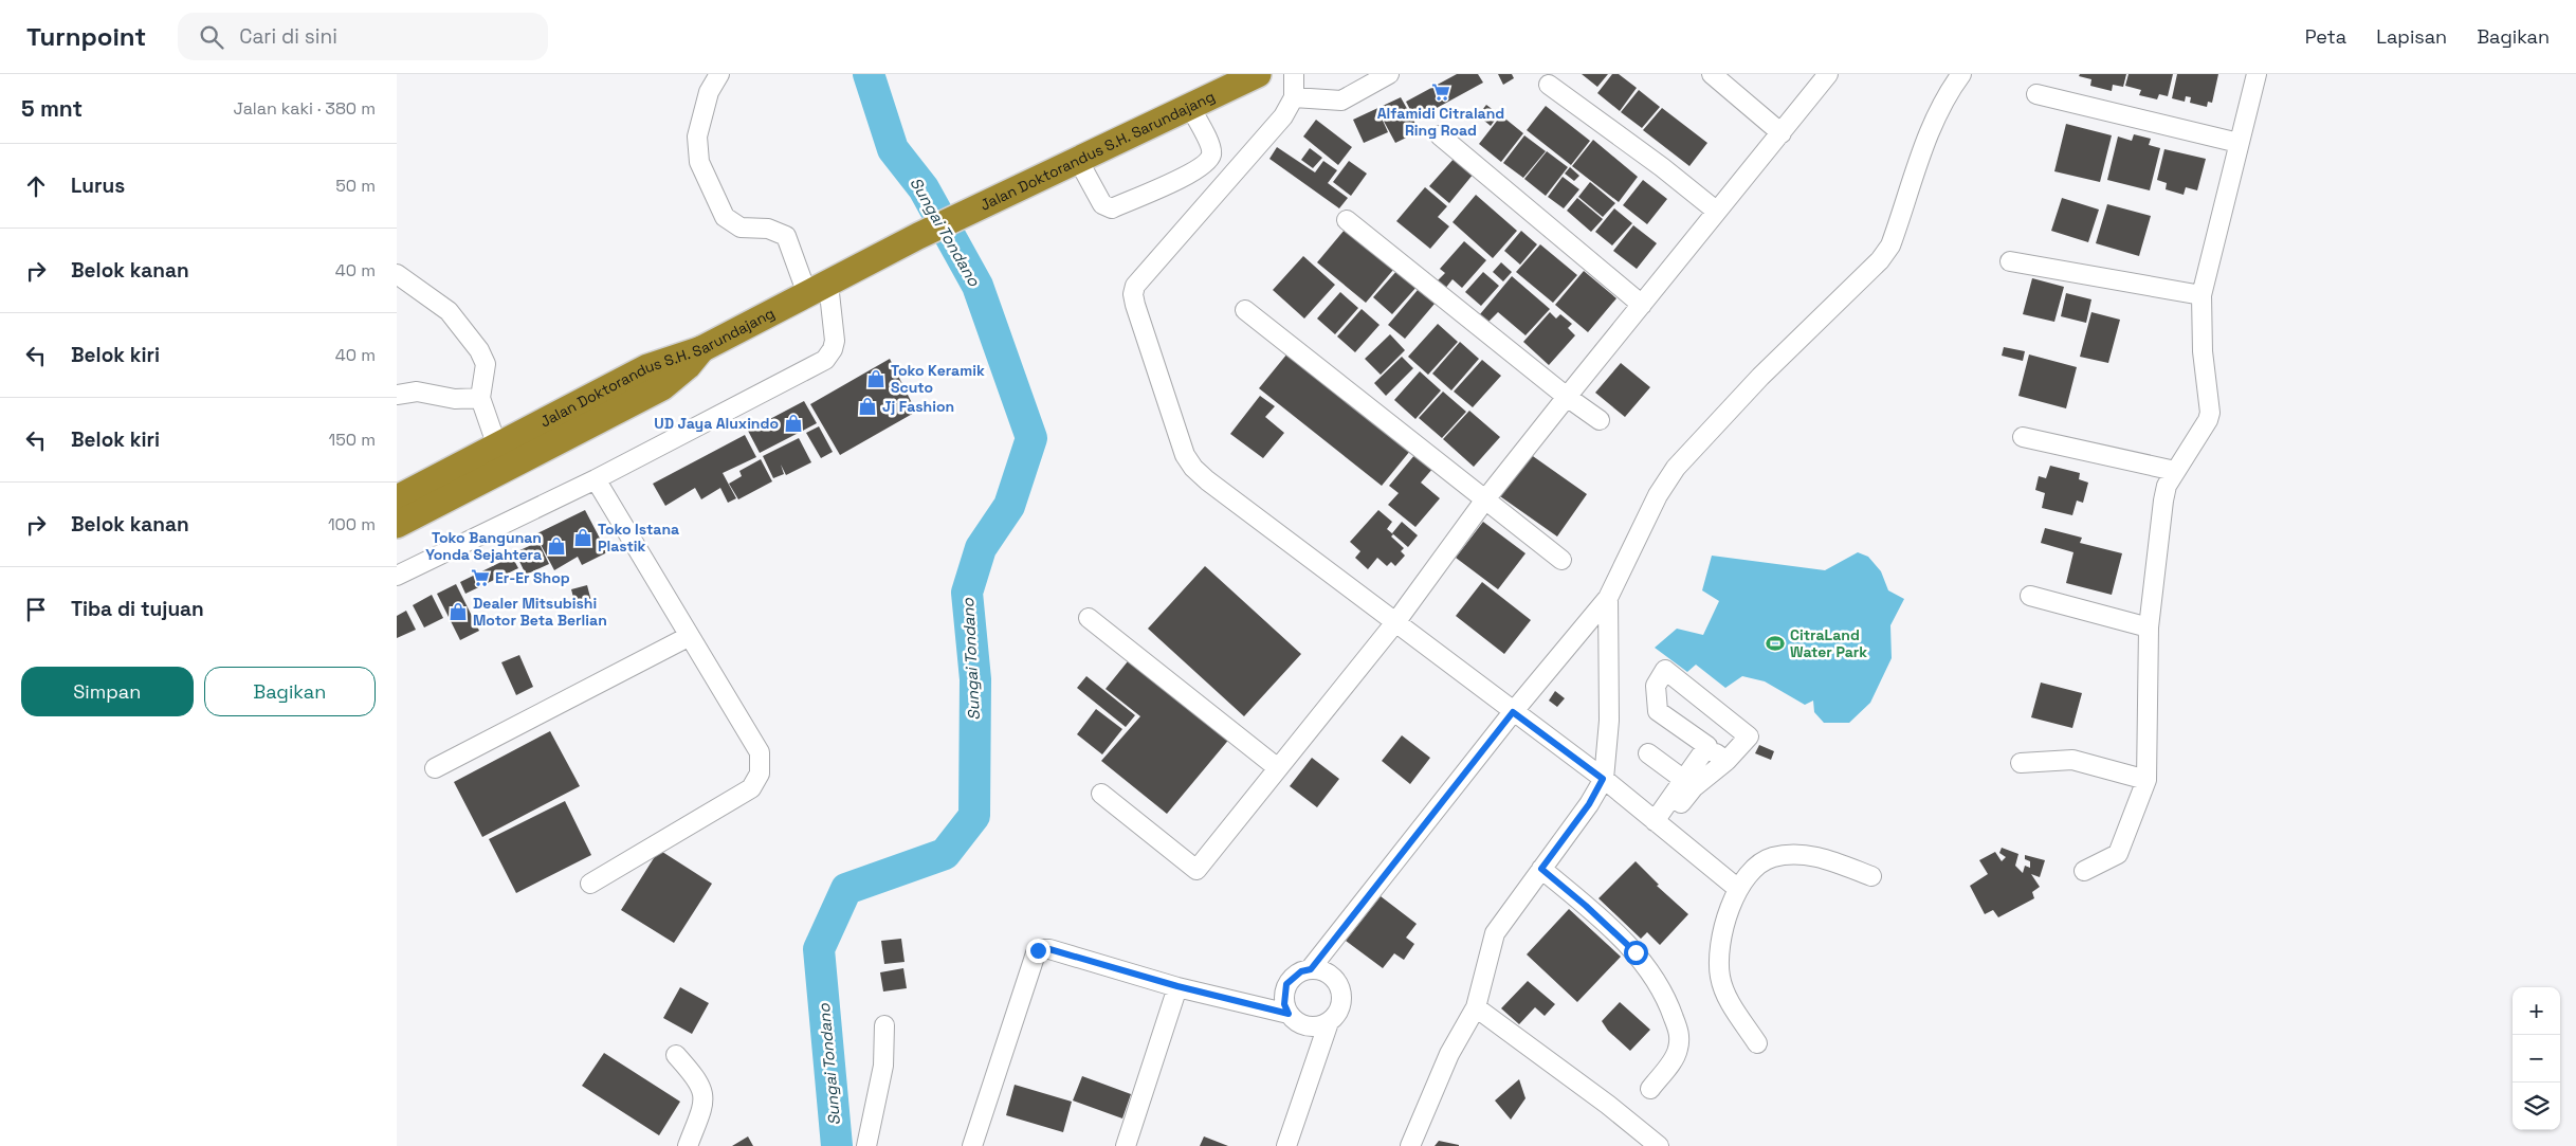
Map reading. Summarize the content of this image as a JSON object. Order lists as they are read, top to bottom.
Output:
{
  "streets": {
    "highway": ["Jalan Doktorandus S.H. Sarundajang"]
  },
  "water": ["Sungai Tondano"],
  "places": {
    "supermarket": ["Alfamidi Citraland Ring Road", "Er-Er Shop"],
    "shop": [
      "Toko Keramik Scuto",
      "Jj Fashion",
      "UD Jaya Aluxindo",
      "Toko Istana Plastik",
      "Toko Bangunan Yonda Sejahtera",
      "Dealer Mitsubishi Motor Beta Berlian"
    ],
    "sports": ["CitraLand Water Park"]
  },
  "page": {
    "header": "Turnpoint",
    "search": "Cari di sini",
    "nav": ["Peta", "Lapisan", "Bagikan"],
    "heading": ["5 mnt", "Jalan kaki · 380 m"],
    "list": [
      ["Lurus", "50 m"],
      ["Belok kanan", "40 m"],
      ["Belok kiri", "40 m"],
      ["Belok kiri", "150 m"],
      ["Belok kanan", "100 m"],
      "Tiba di tujuan"
    ],
    "buttons": ["Simpan", "Bagikan"],
    "map_buttons": ["+", "−"]
  }
}
